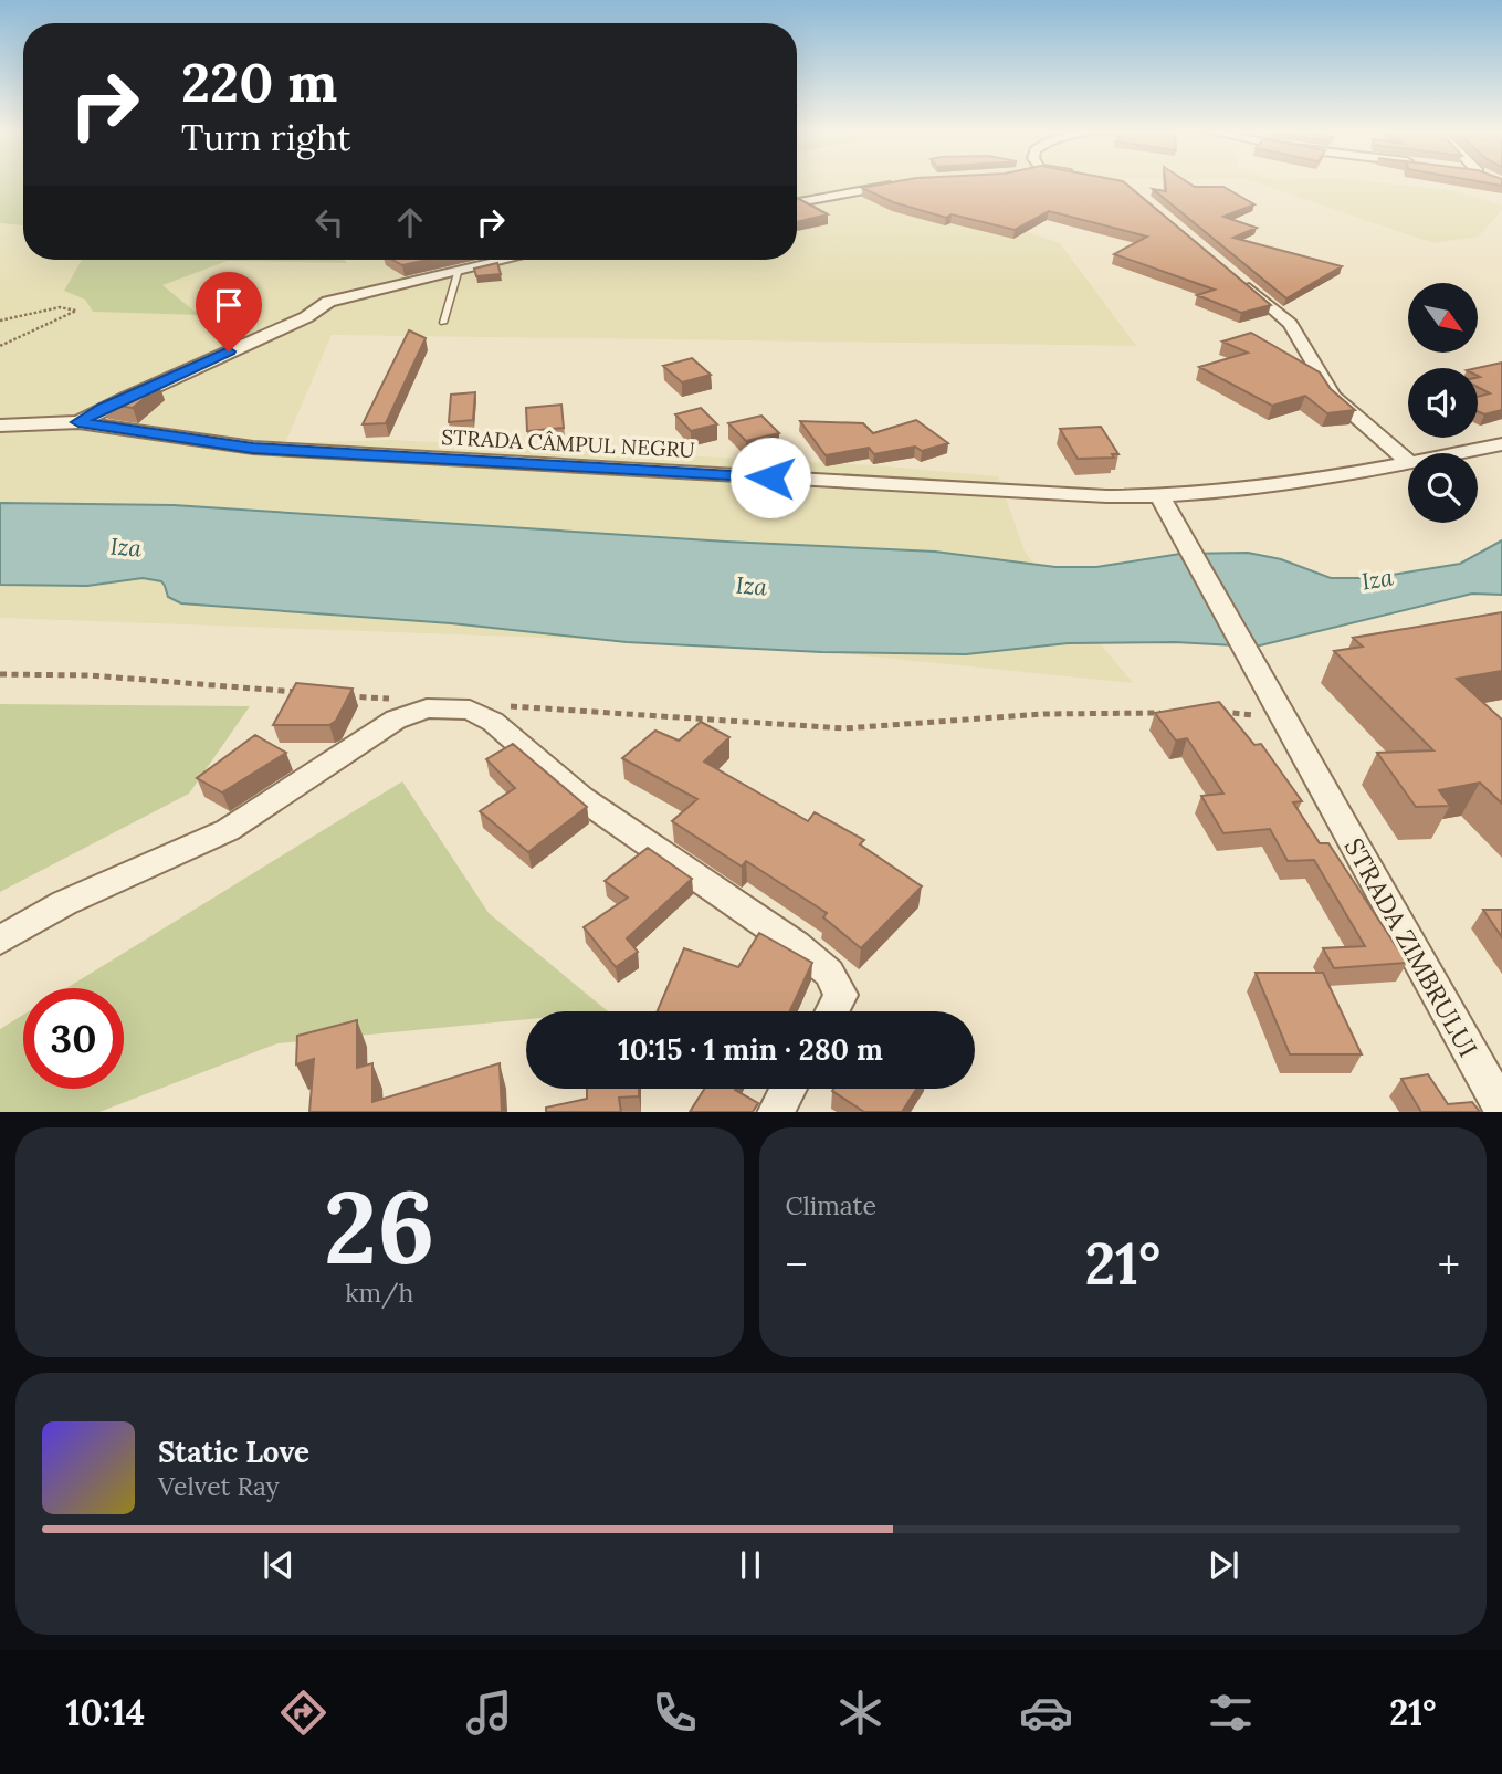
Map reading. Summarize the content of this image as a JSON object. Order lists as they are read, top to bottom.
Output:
{
  "streets": {
    "street": ["STRADA CÂMPUL NEGRU", "STRADA ZIMBRULUI"]
  },
  "water": ["Iza"],
  "north": "bottom right",
  "page": {
    "turn": ["220 m", "Turn right"],
    "limit": "30",
    "trip": "10:15 · 1 min · 280 m",
    "tile": [
      ["26", "km/h"],
      "Climate"
    ],
    "heat": ["−", "21°", "+"],
    "song": ["Static Love", "Velvet Ray"],
    "tabs": ["10:14", "21°"]
  }
}
